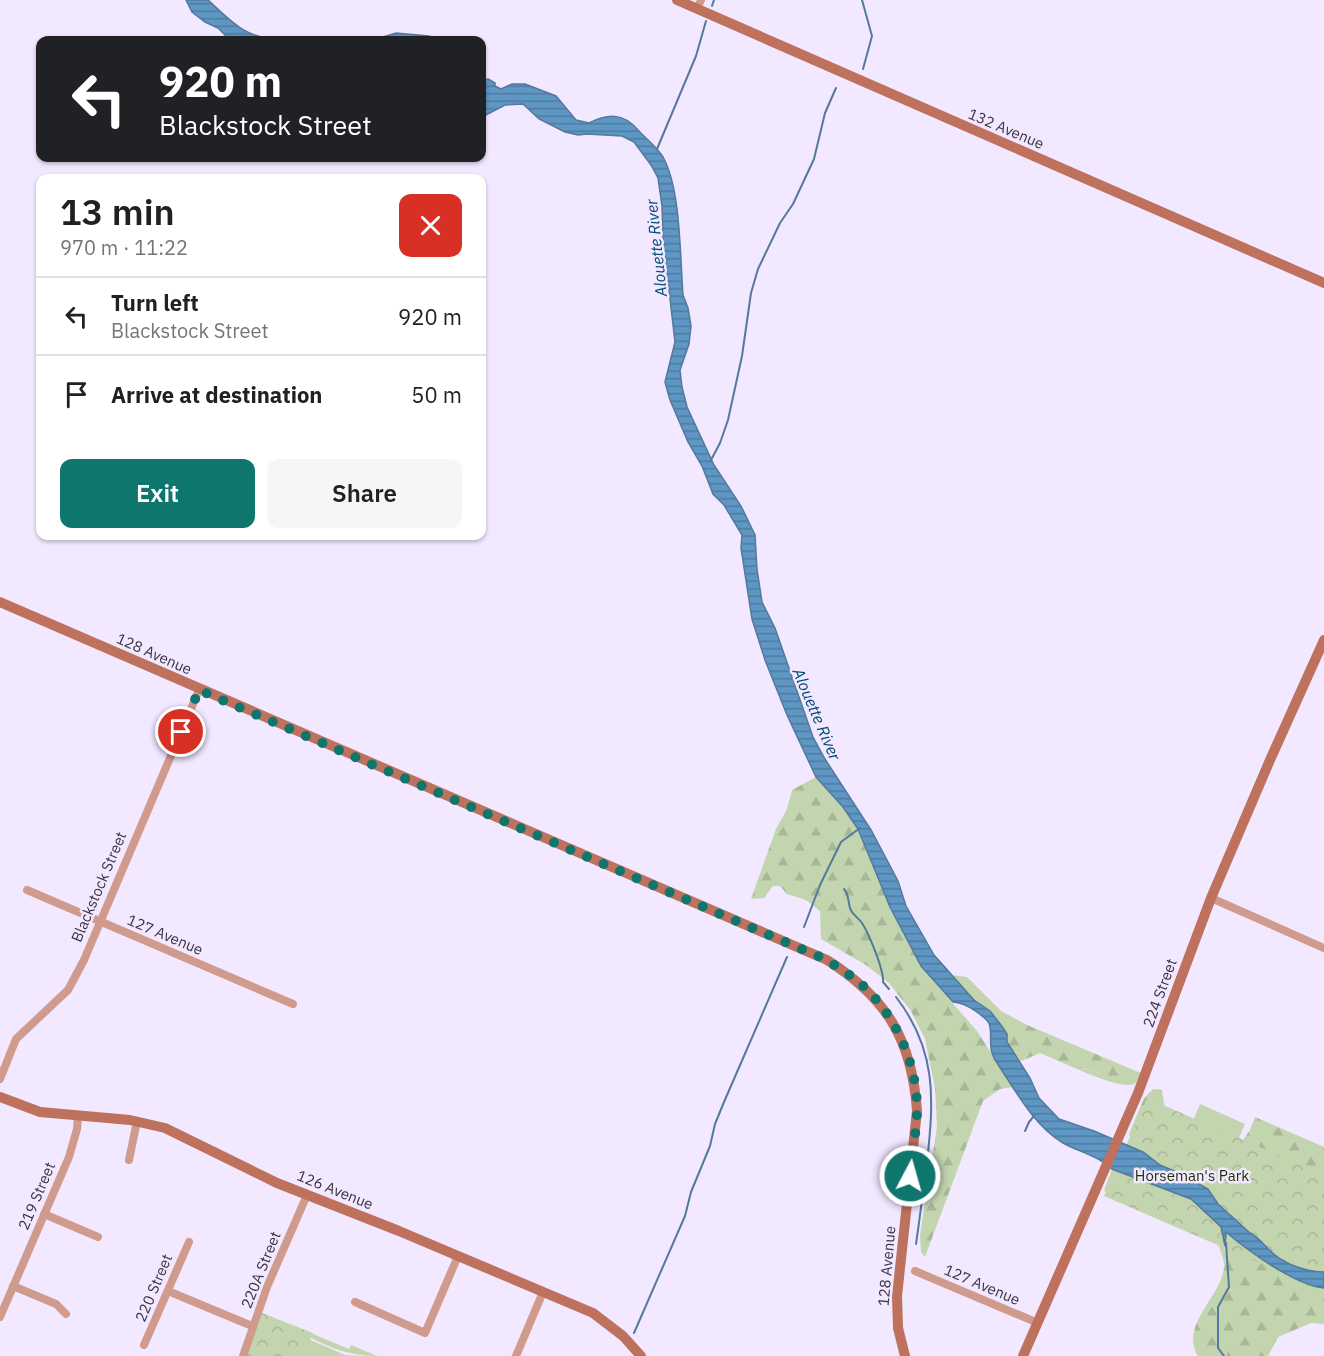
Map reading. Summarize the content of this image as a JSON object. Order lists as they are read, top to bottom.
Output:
{
  "streets": {
    "main road": [
      "132 Avenue",
      "128 Avenue",
      "224 Street",
      "126 Avenue"
    ],
    "street": [
      "Blackstock Street",
      "127 Avenue",
      "219 Street",
      "220A Street",
      "220 Street"
    ]
  },
  "crossings": [
    ["128 Avenue", "Blackstock Street"],
    ["Blackstock Street", "127 Avenue"],
    ["127 Avenue", "224 Street"],
    ["126 Avenue", "219 Street"],
    ["126 Avenue", "220A Street"]
  ],
  "water": ["Alouette River"],
  "parks": ["Horseman's Park"],
  "page": {
    "turn": ["920 m", "Blackstock Street"],
    "heading": ["13 min", "970 m · 11:22"],
    "list": [
      {
        "name": "Turn left",
        "note": "Blackstock Street",
        "value": "920 m"
      },
      {
        "name": "Arrive at destination",
        "value": "50 m"
      }
    ],
    "buttons": ["Exit", "Share"]
  }
}
